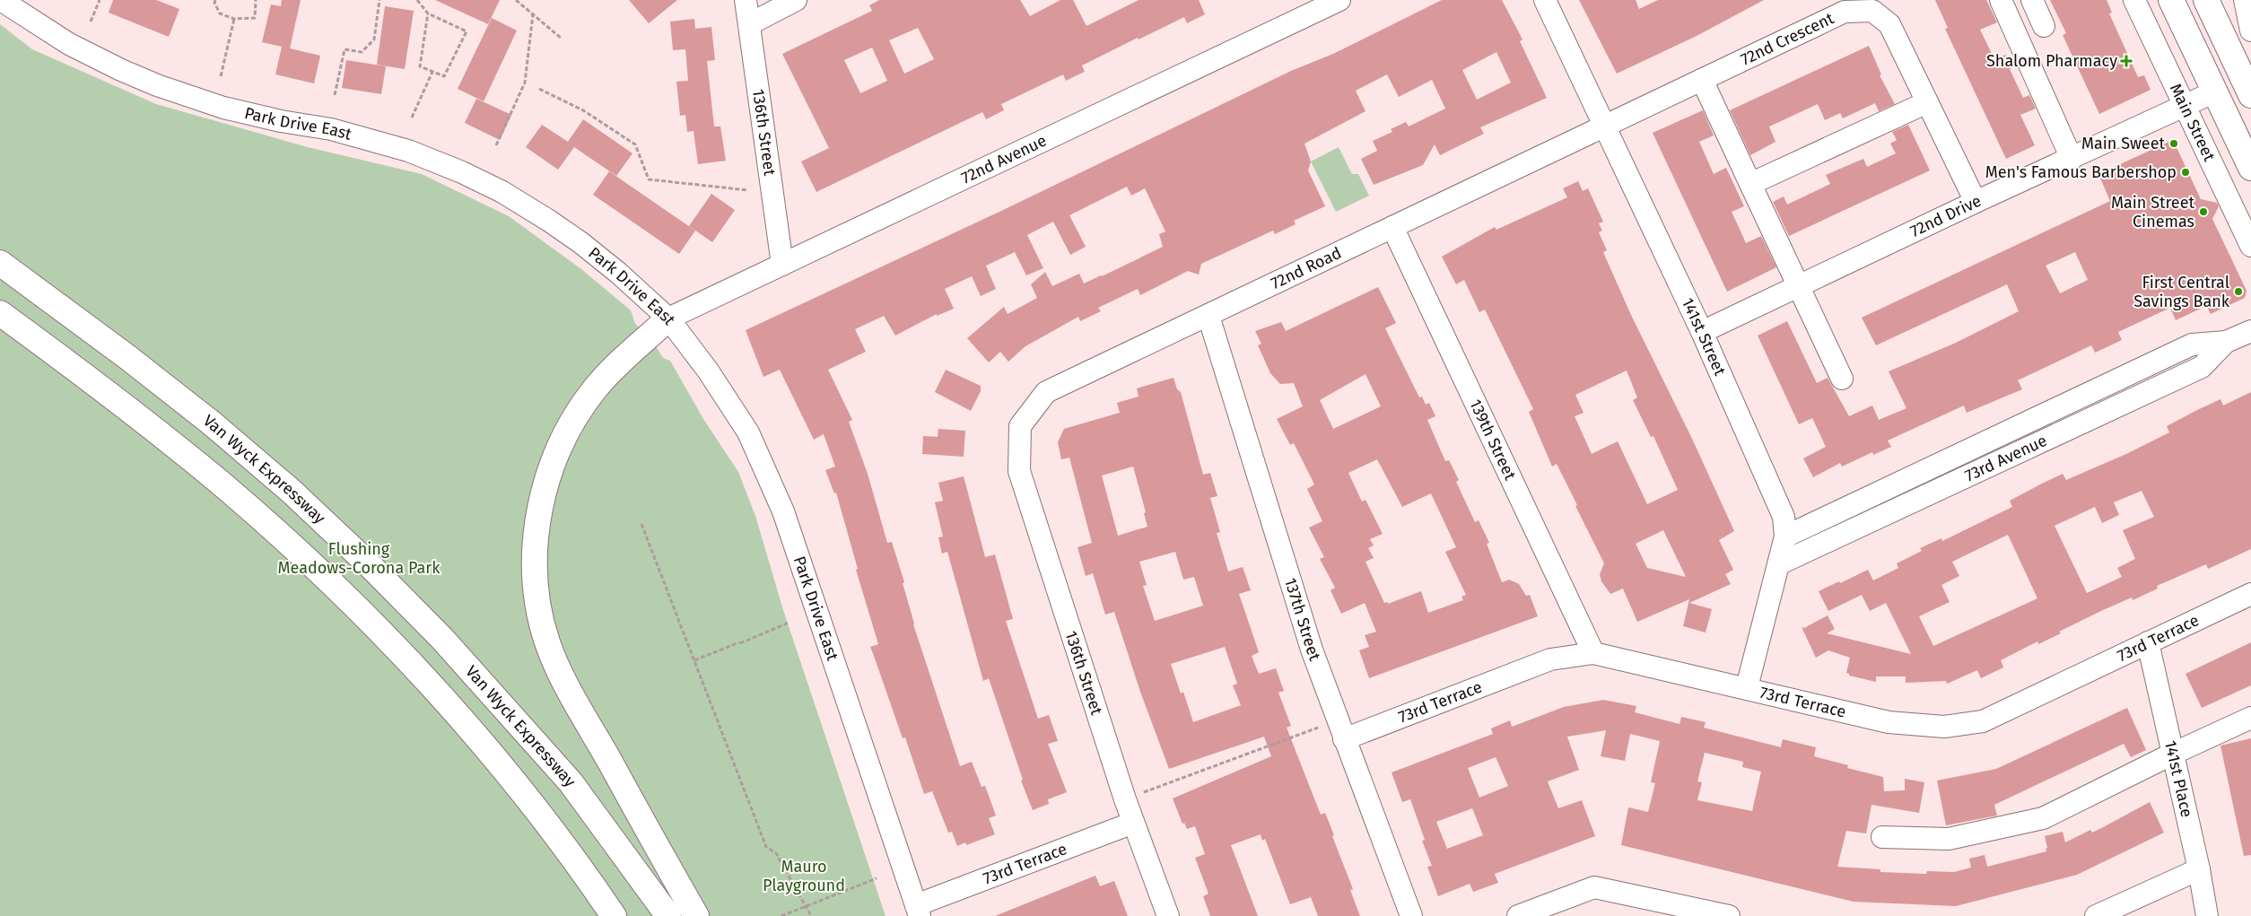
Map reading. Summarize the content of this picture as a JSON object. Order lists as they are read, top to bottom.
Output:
{
  "streets": {
    "main road": ["Van Wyck Expressway"],
    "street": [
      "72nd Crescent",
      "Main Street",
      "Park Drive East",
      "136th Street",
      "72nd Avenue",
      "72nd Drive",
      "72nd Road",
      "141st Street",
      "139th Street",
      "73rd Avenue",
      "137th Street",
      "73rd Terrace",
      "141st Place"
    ]
  },
  "crossings": [
    ["72nd Crescent", "72nd Drive"],
    ["72nd Crescent", "72nd Road"],
    ["72nd Crescent", "141st Street"],
    ["Main Street", "72nd Drive"],
    ["Park Drive East", "72nd Avenue"],
    ["Park Drive East", "73rd Terrace"],
    ["136th Street", "72nd Avenue"],
    ["136th Street", "72nd Road"],
    ["136th Street", "73rd Terrace"],
    ["72nd Drive", "141st Street"],
    ["72nd Road", "141st Street"],
    ["72nd Road", "139th Street"],
    ["72nd Road", "137th Street"],
    ["141st Street", "73rd Avenue"],
    ["141st Street", "73rd Terrace"],
    ["139th Street", "73rd Terrace"],
    ["137th Street", "73rd Terrace"],
    ["73rd Terrace", "141st Place"]
  ],
  "parks": ["Flushing Meadows-Corona Park", "Mauro Playground"],
  "places": {
    "health": ["Shalom Pharmacy"],
    "other": [
      "Main Sweet",
      "Men's Famous Barbershop",
      "Main Street Cinemas",
      "First Central Savings Bank"
    ]
  }
}
